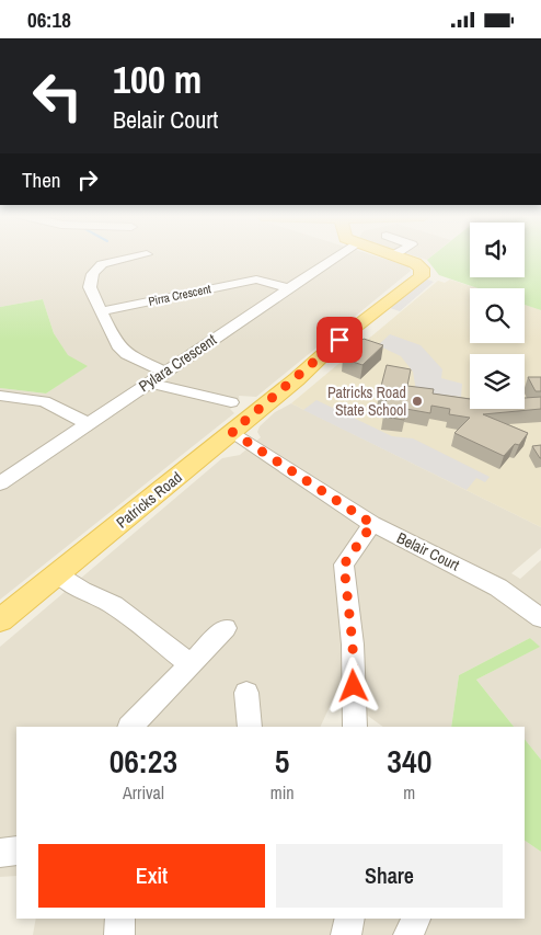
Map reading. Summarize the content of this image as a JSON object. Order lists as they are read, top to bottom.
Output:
{
  "streets": {
    "main road": ["Patricks Road"],
    "street": ["Pirra Crescent", "Pylara Crescent", "Belair Court"]
  },
  "crossings": [
    ["Pirra Crescent", "Pylara Crescent"],
    ["Patricks Road", "Belair Court"]
  ],
  "places": ["Patricks Road State School"],
  "page": {
    "status": "06:18",
    "turn": ["100 m", "Belair Court"],
    "then": "Then",
    "eta": [
      "06:23",
      "Arrival",
      "5",
      "min",
      "340",
      "m"
    ],
    "buttons": ["Exit", "Share"]
  }
}
